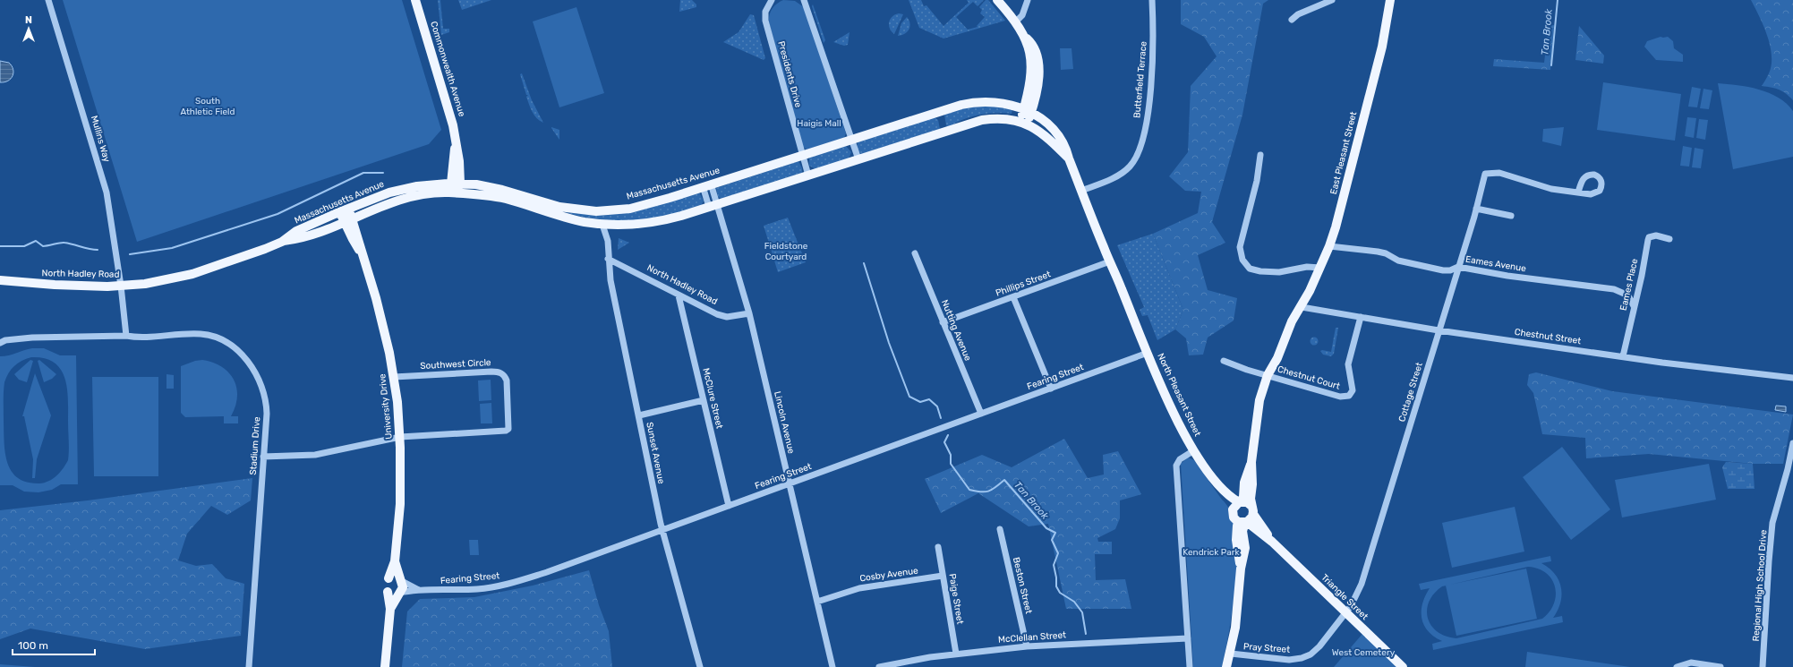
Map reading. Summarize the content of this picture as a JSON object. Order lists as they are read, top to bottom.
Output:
{
  "streets": {
    "main road": [
      "Commonwealth Avenue",
      "East Pleasant Street",
      "Massachusetts Avenue",
      "North Hadley Road",
      "North Pleasant Street",
      "University Drive",
      "Triangle Street"
    ],
    "street": [
      "Presidents Drive",
      "Butterfield Terrace",
      "Mullins Way",
      "Eames Avenue",
      "Phillips Street",
      "Eames Place",
      "Nutting Avenue",
      "Chestnut Street",
      "Southwest Circle",
      "Fearing Street",
      "Chestnut Court",
      "Cottage Street",
      "McClure Street",
      "Lincoln Avenue",
      "Stadium Drive",
      "Sunset Avenue",
      "Cosby Avenue",
      "Beston Street",
      "Regional High School Drive",
      "Paige Street",
      "McClellan Street",
      "Pray Street"
    ]
  },
  "crossings": [
    ["Commonwealth Avenue", "Massachusetts Avenue"],
    ["Presidents Drive", "Massachusetts Avenue"],
    ["Butterfield Terrace", "North Pleasant Street"],
    ["Mullins Way", "North Hadley Road"],
    ["East Pleasant Street", "Eames Avenue"],
    ["East Pleasant Street", "Chestnut Street"],
    ["East Pleasant Street", "Chestnut Court"],
    ["East Pleasant Street", "Triangle Street"],
    ["Massachusetts Avenue", "North Hadley Road"],
    ["Massachusetts Avenue", "North Pleasant Street"],
    ["Massachusetts Avenue", "University Drive"],
    ["Massachusetts Avenue", "Lincoln Avenue"],
    ["Massachusetts Avenue", "Sunset Avenue"],
    ["Eames Avenue", "Eames Place"],
    ["Eames Avenue", "Cottage Street"],
    ["North Hadley Road", "McClure Street"],
    ["North Hadley Road", "Lincoln Avenue"],
    ["North Hadley Road", "Sunset Avenue"],
    ["Phillips Street", "Nutting Avenue"],
    ["Phillips Street", "North Pleasant Street"],
    ["Eames Place", "Chestnut Street"],
    ["Nutting Avenue", "Fearing Street"],
    ["Chestnut Street", "Chestnut Court"],
    ["Chestnut Street", "Cottage Street"],
    ["Southwest Circle", "University Drive"],
    ["Fearing Street", "North Pleasant Street"],
    ["Fearing Street", "McClure Street"],
    ["Fearing Street", "University Drive"],
    ["Fearing Street", "Lincoln Avenue"],
    ["Fearing Street", "Sunset Avenue"],
    ["Cottage Street", "Triangle Street"],
    ["Cottage Street", "Pray Street"],
    ["North Pleasant Street", "McClellan Street"],
    ["Lincoln Avenue", "Cosby Avenue"],
    ["Cosby Avenue", "Paige Street"],
    ["Beston Street", "McClellan Street"],
    ["Triangle Street", "Pray Street"],
    ["Paige Street", "McClellan Street"]
  ],
  "water": ["Tan Brook"],
  "parks": [
    "South Athletic Field",
    "Haigis Mall",
    "Fieldstone Courtyard",
    "Kendrick Park",
    "West Cemetery"
  ],
  "scale_bar": "100 m",
  "north": "top"
}
